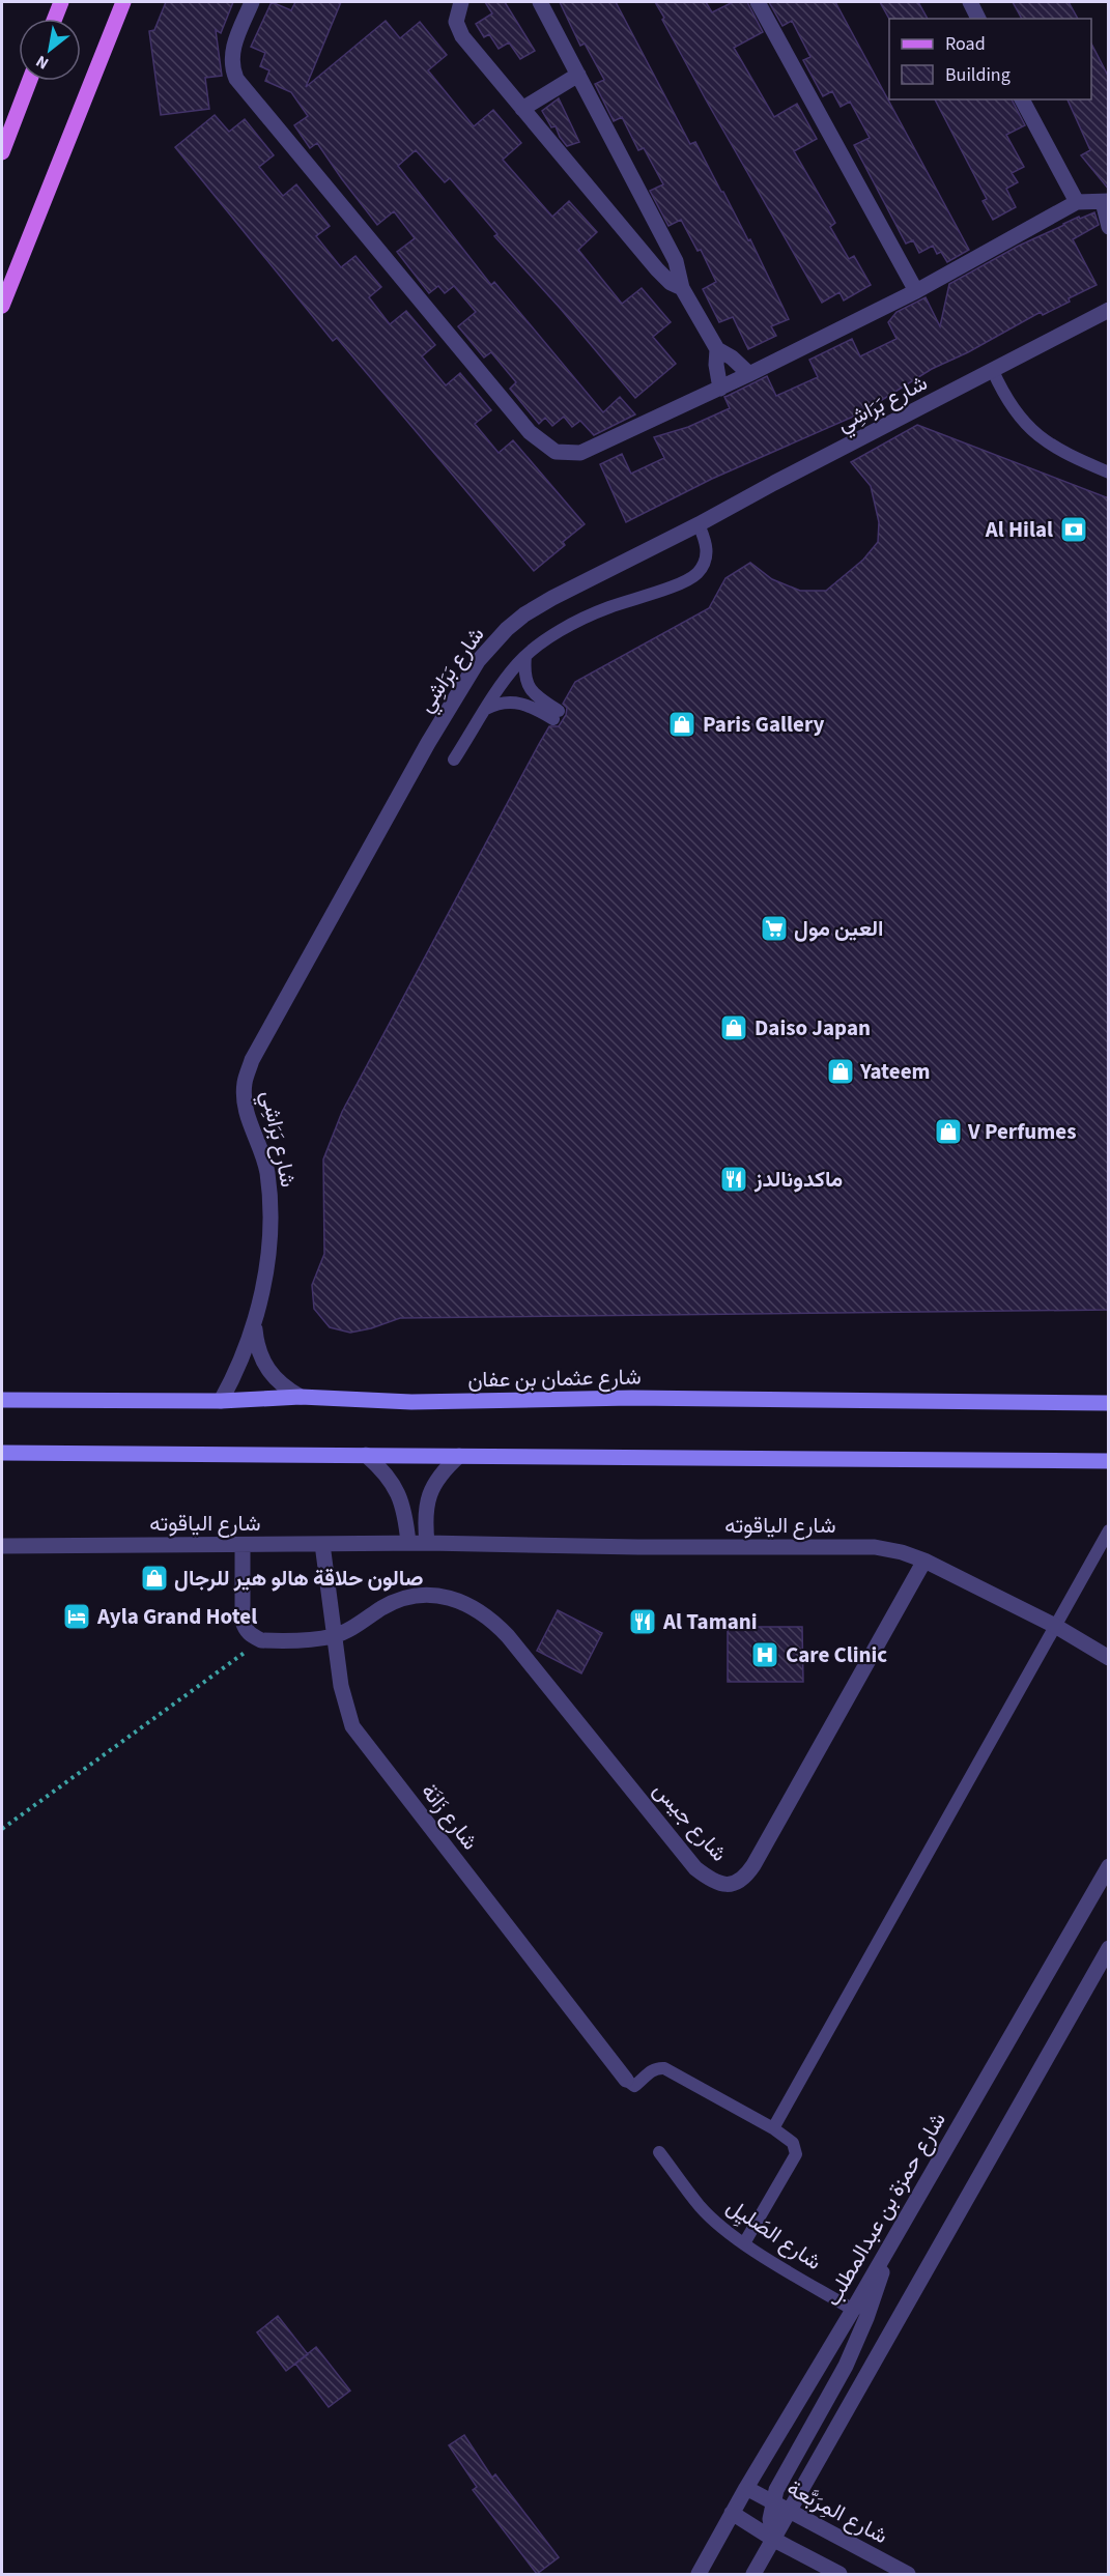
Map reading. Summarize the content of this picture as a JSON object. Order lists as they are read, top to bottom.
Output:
{
  "streets": {
    "main road": ["شارع عثمان بن عفان"],
    "street": [
      "شارع بَرَاشِي",
      "شارع الياقوته",
      "شارع زَانَة",
      "شارع جيس",
      "شارع حمزة بن عبدالمطلب",
      "شارع المِرَبَّعة"
    ],
    "lane": ["شارع الصَليِل"]
  },
  "crossings": [
    ["شارع بَرَاشِي", "شارع عثمان بن عفان"],
    ["شارع الياقوته", "شارع زَانَة"],
    ["شارع الياقوته", "شارع جيس"],
    ["شارع زَانَة", "شارع جيس"],
    ["شارع حمزة بن عبدالمطلب", "شارع الصَليِل"],
    ["شارع حمزة بن عبدالمطلب", "شارع المِرَبَّعة"]
  ],
  "places": {
    "bank": ["Al Hilal"],
    "shop": [
      "Paris Gallery",
      "Daiso Japan",
      "Yateem",
      "V Perfumes",
      "صالون حلاقة هالو هير للرجال"
    ],
    "supermarket": ["العين مول"],
    "restaurant": ["ماكدونالدز", "Al Tamani"],
    "hotel": ["Ayla Grand Hotel"],
    "hospital": ["Care Clinic"]
  },
  "legend": ["Road", "Building"],
  "north": "bottom left"
}
